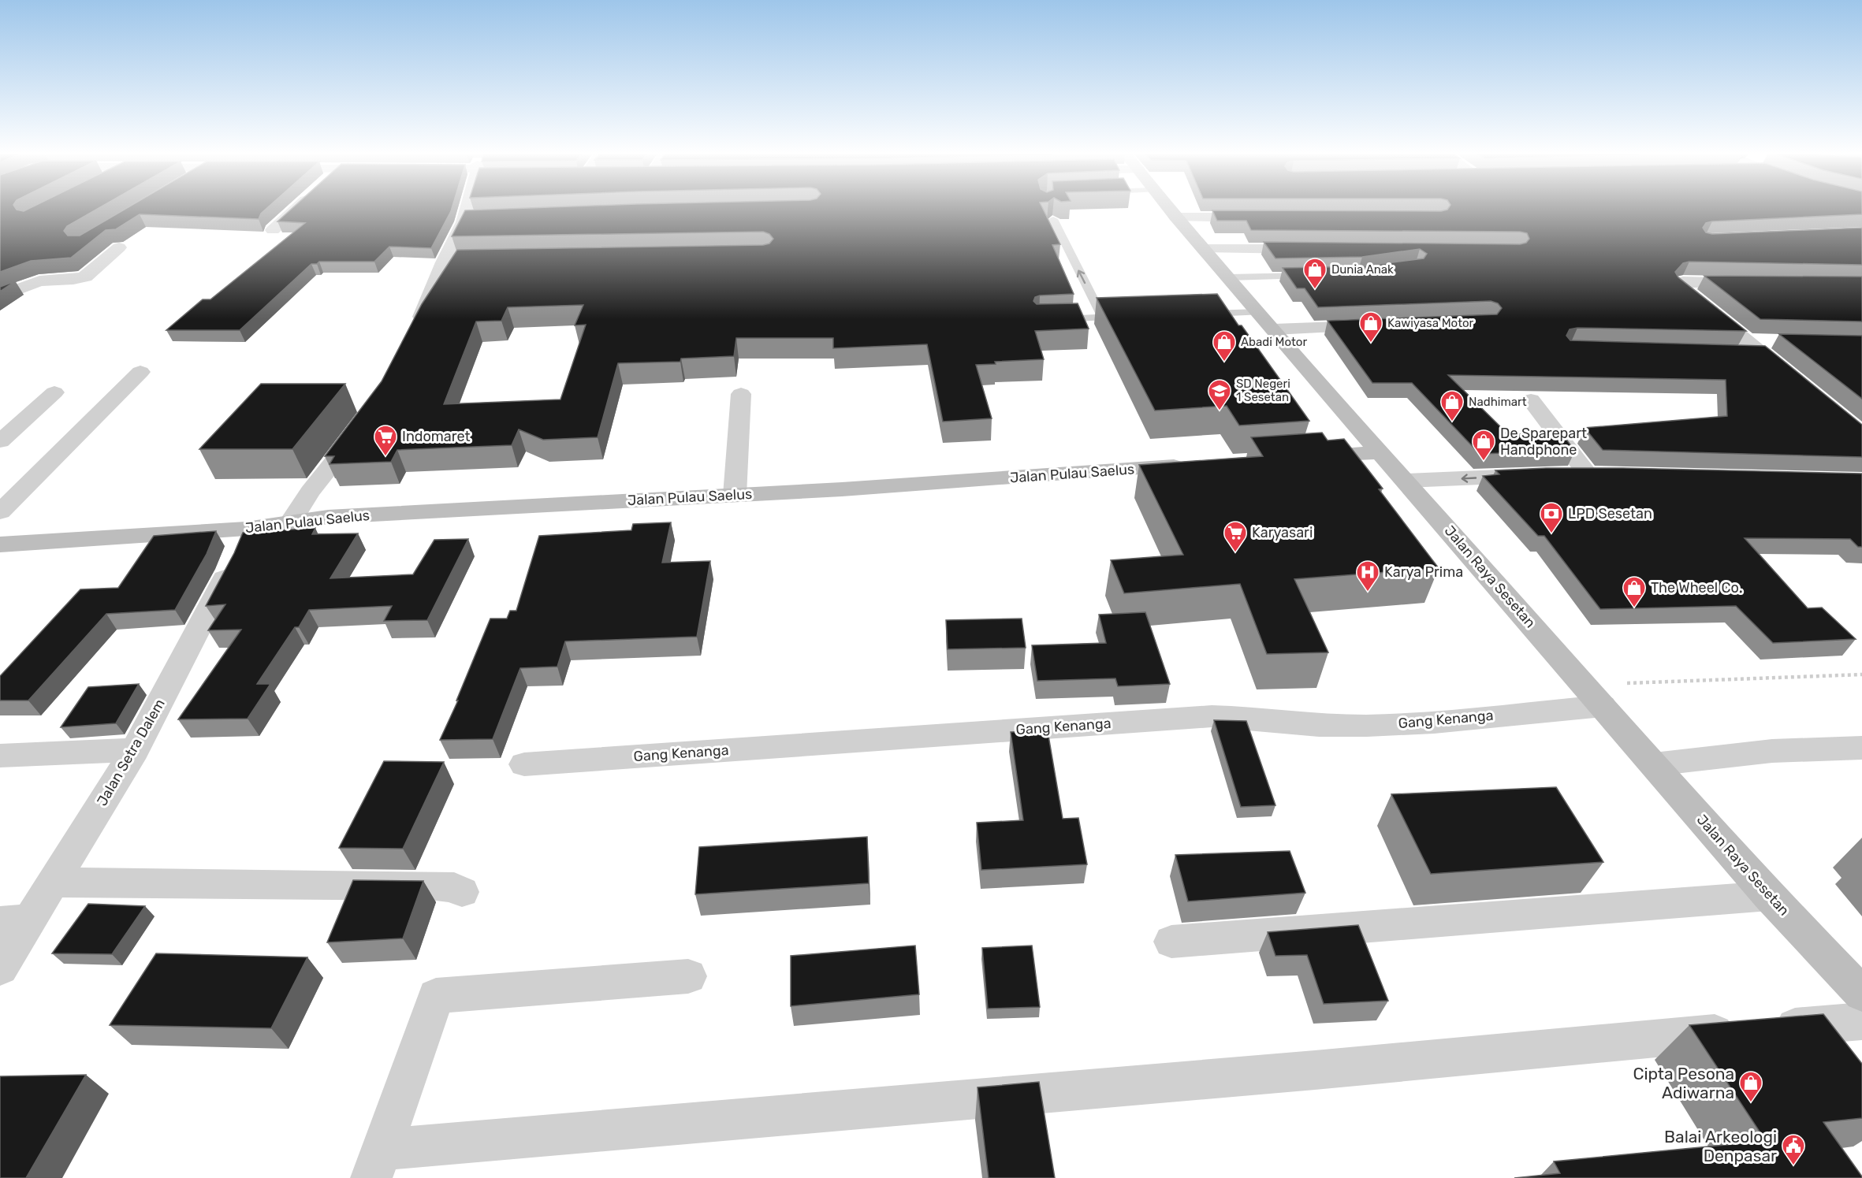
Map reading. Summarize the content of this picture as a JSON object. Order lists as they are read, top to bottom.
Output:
{
  "streets": {
    "main road": ["Jalan Pulau Saelus", "Jalan Raya Sesetan"],
    "street": ["Gang Kenanga", "Jalan Setra Dalem"]
  },
  "crossings": [
    ["Jalan Pulau Saelus", "Jalan Setra Dalem"],
    ["Jalan Raya Sesetan", "Gang Kenanga"]
  ],
  "places": {
    "shop": [
      "Dunia Anak",
      "Kawiyasa Motor",
      "Abadi Motor",
      "Nadhimart",
      "De Sparepart Handphone",
      "The Wheel Co.",
      "Cipta Pesona Adiwarna"
    ],
    "school or university": ["SD Negeri 1 Sesetan"],
    "supermarket": ["Indomaret", "Karyasari"],
    "bank": ["LPD Sesetan"],
    "hospital": ["Karya Prima"],
    "public building": ["Balai Arkeologi Denpasar"]
  }
}
